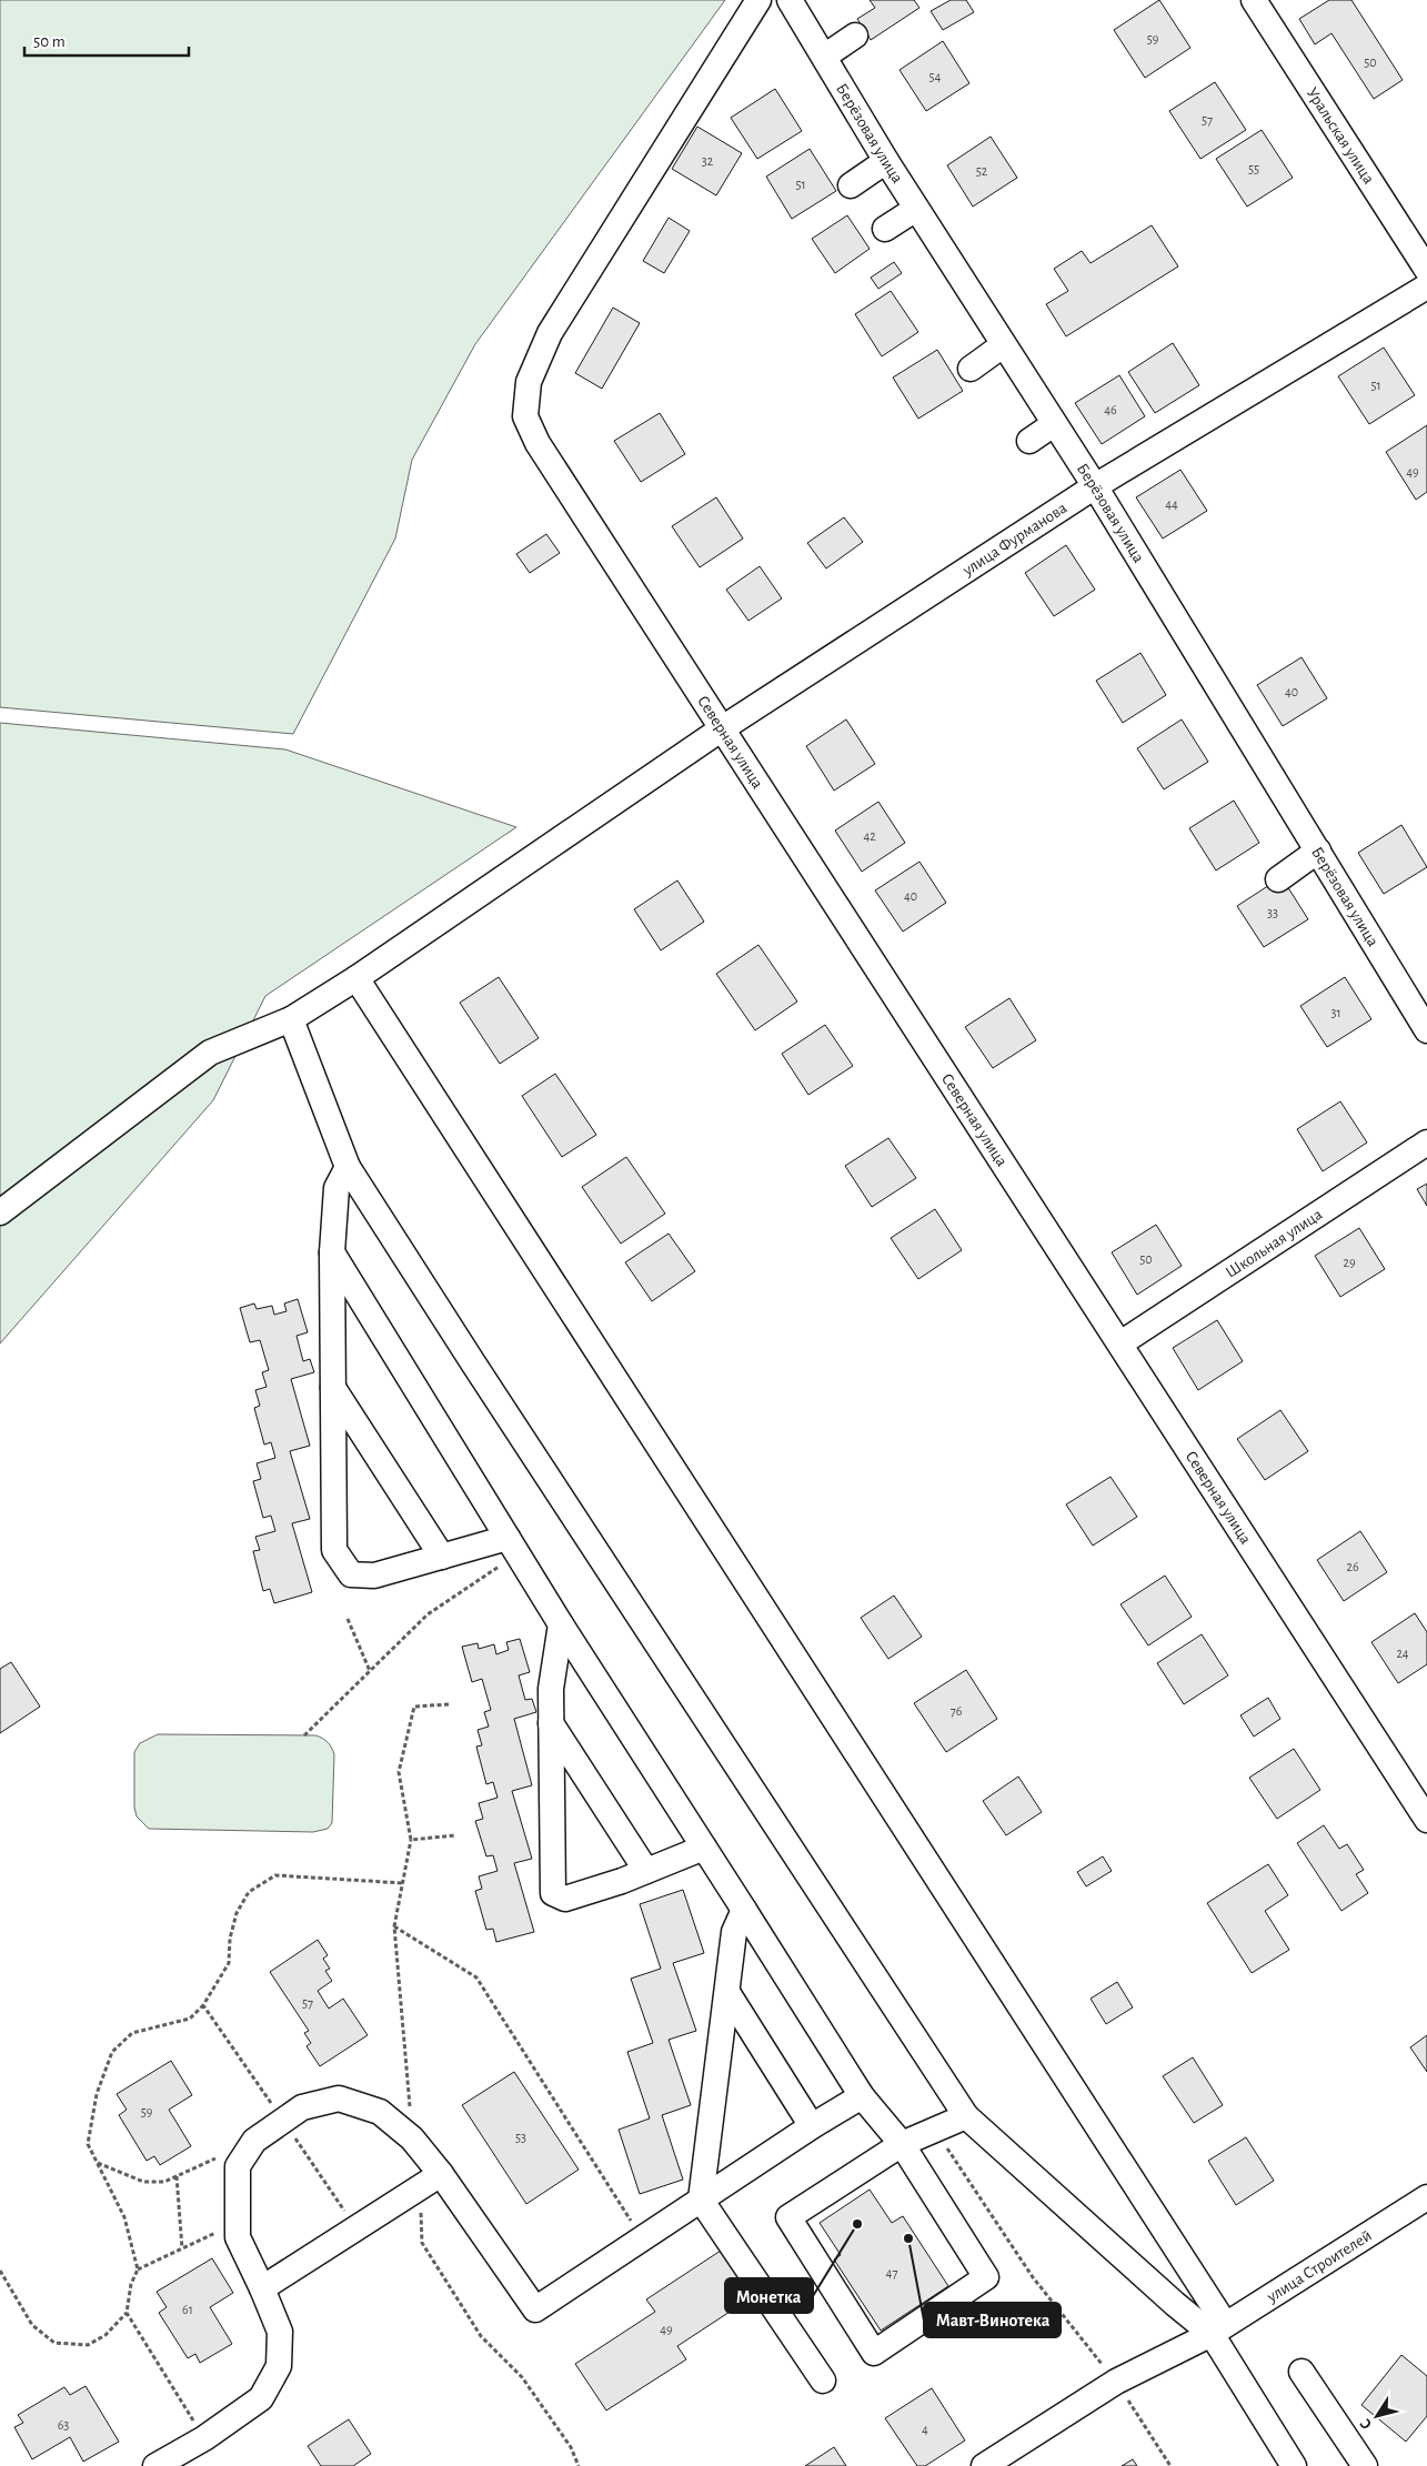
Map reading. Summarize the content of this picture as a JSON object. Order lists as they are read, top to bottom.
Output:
{
  "streets": {
    "street": [
      "Берёзовая улица",
      "Уральская улица",
      "улица Фурманова",
      "Северная улица",
      "Школьная улица",
      "улица Строителей"
    ]
  },
  "crossings": [
    ["Берёзовая улица", "улица Фурманова"],
    ["улица Фурманова", "Северная улица"],
    ["Северная улица", "Школьная улица"]
  ],
  "places": ["Монетка", "Мавт-Винотека"],
  "house_numbers": [
    "59",
    "50",
    "54",
    "57",
    "32",
    "55",
    "52",
    "51",
    "51",
    "46",
    "49",
    "44",
    "40",
    "42",
    "40",
    "33",
    "31",
    "50",
    "29",
    "26",
    "24",
    "76",
    "57",
    "59",
    "53",
    "47",
    "61",
    "49",
    "63",
    "4"
  ],
  "scale_bar": "50 m",
  "north": "bottom left"
}
